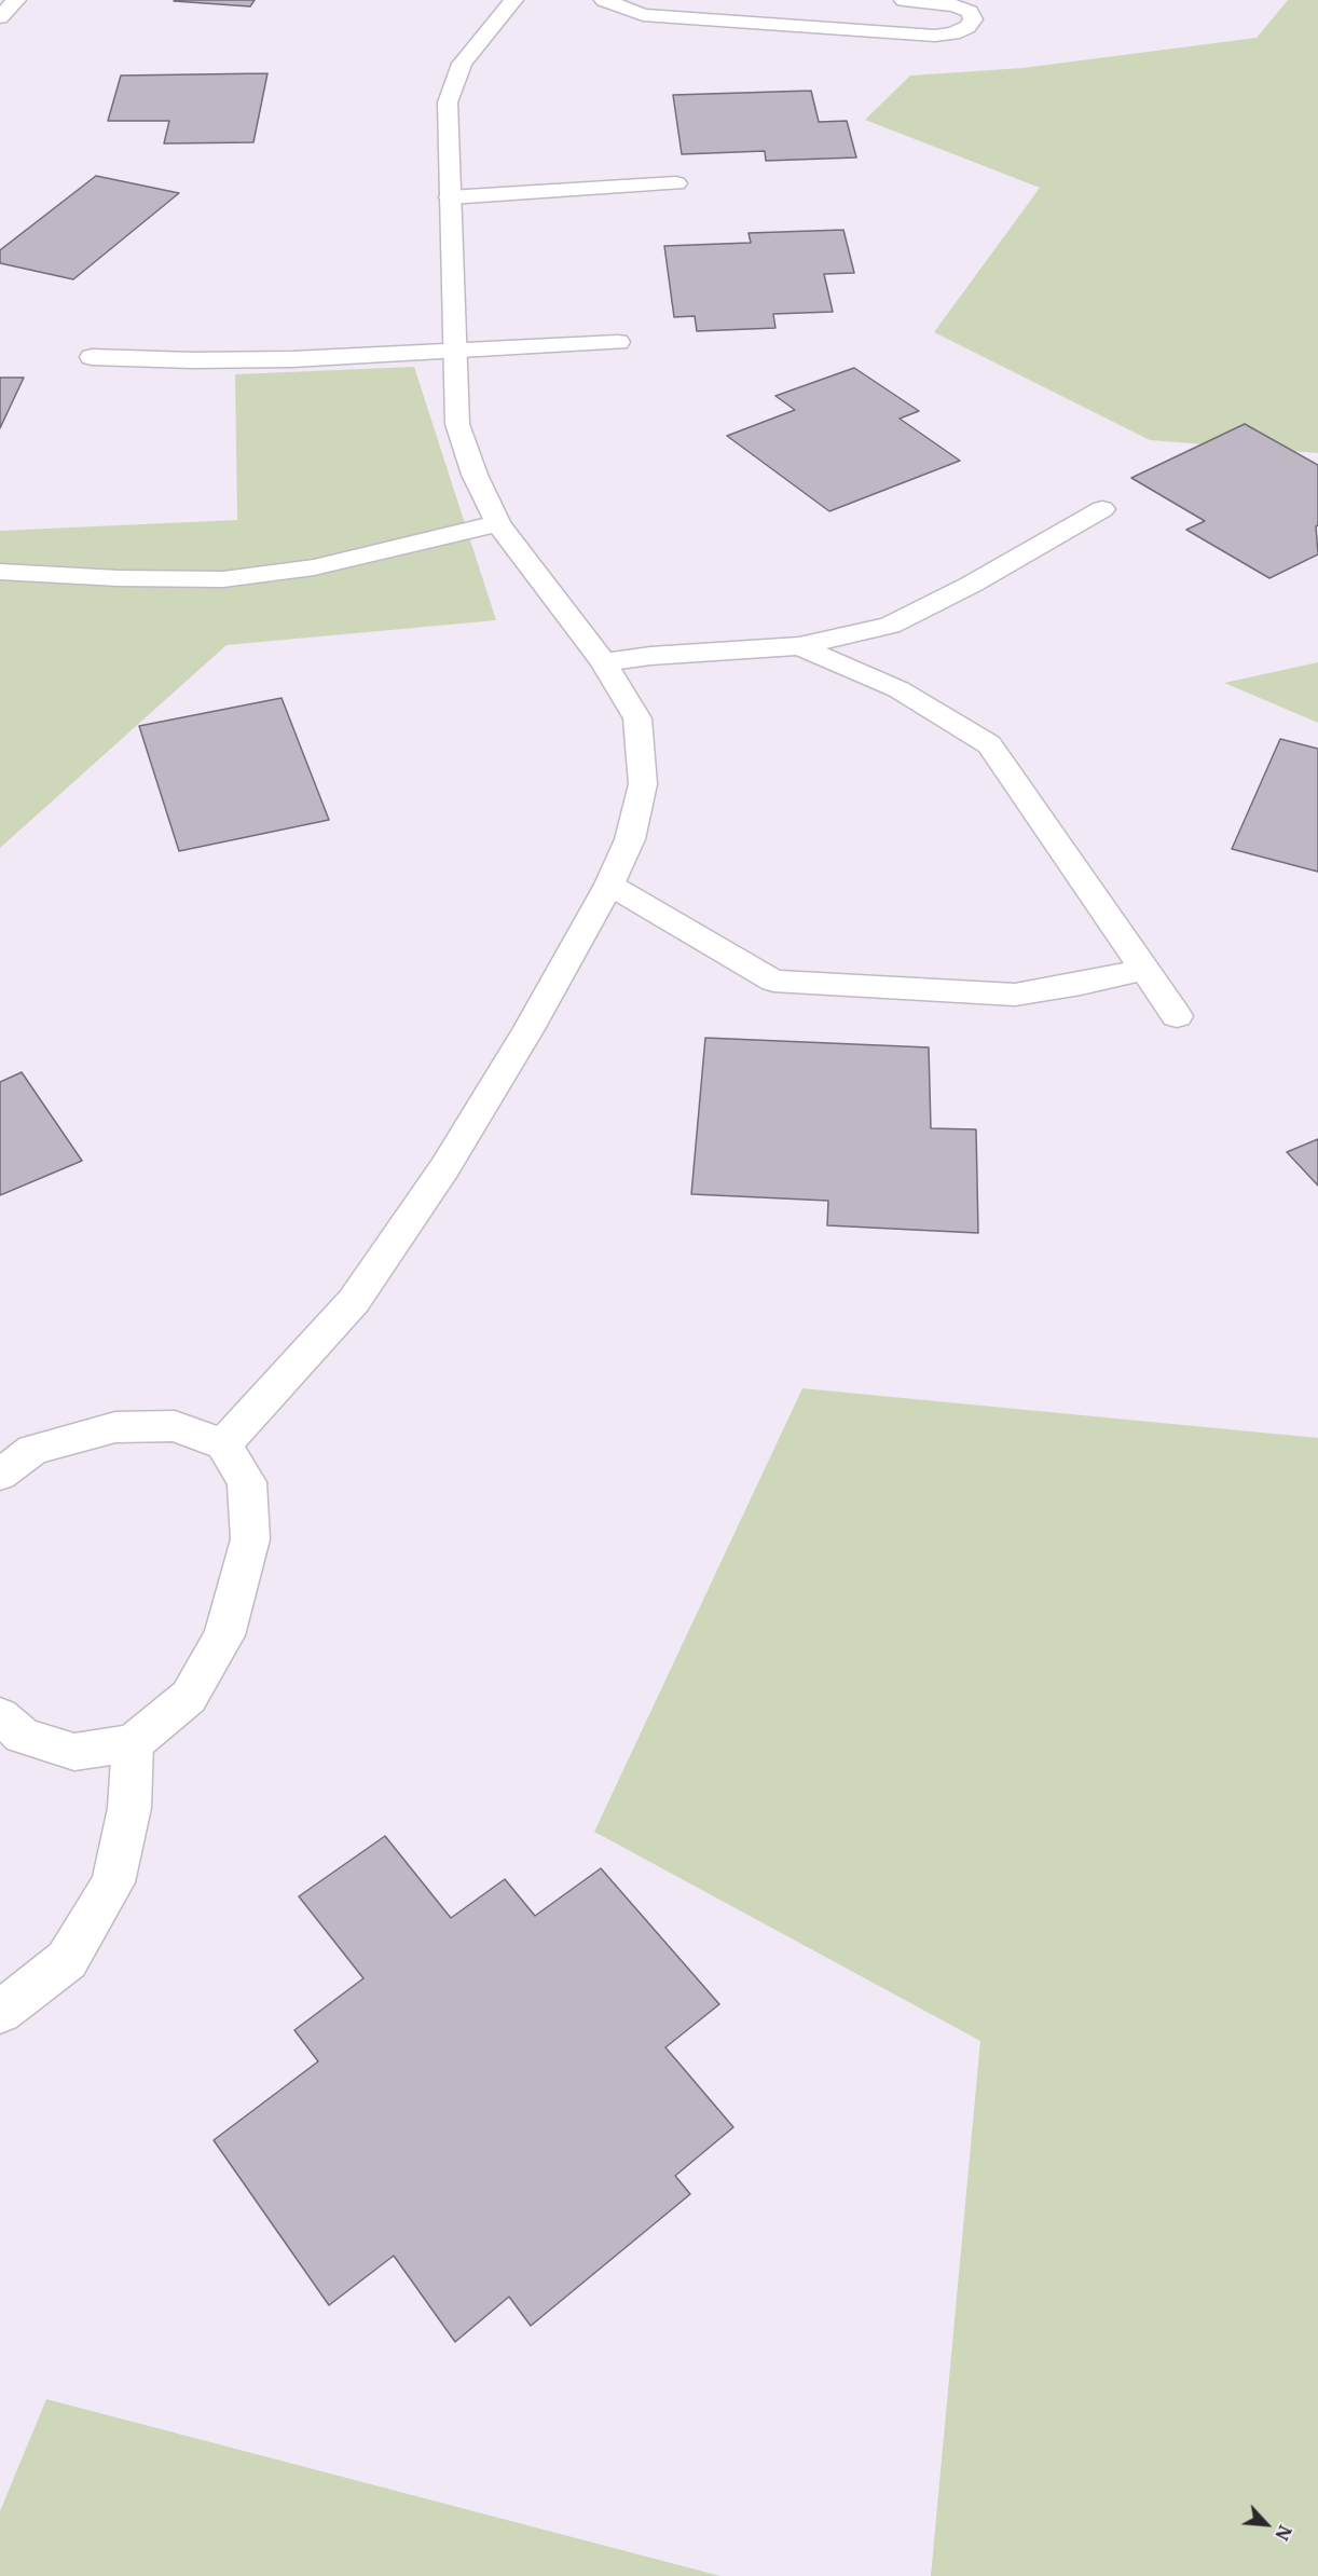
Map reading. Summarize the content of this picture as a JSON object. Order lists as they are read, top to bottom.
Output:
{
  "north": "bottom right"
}
